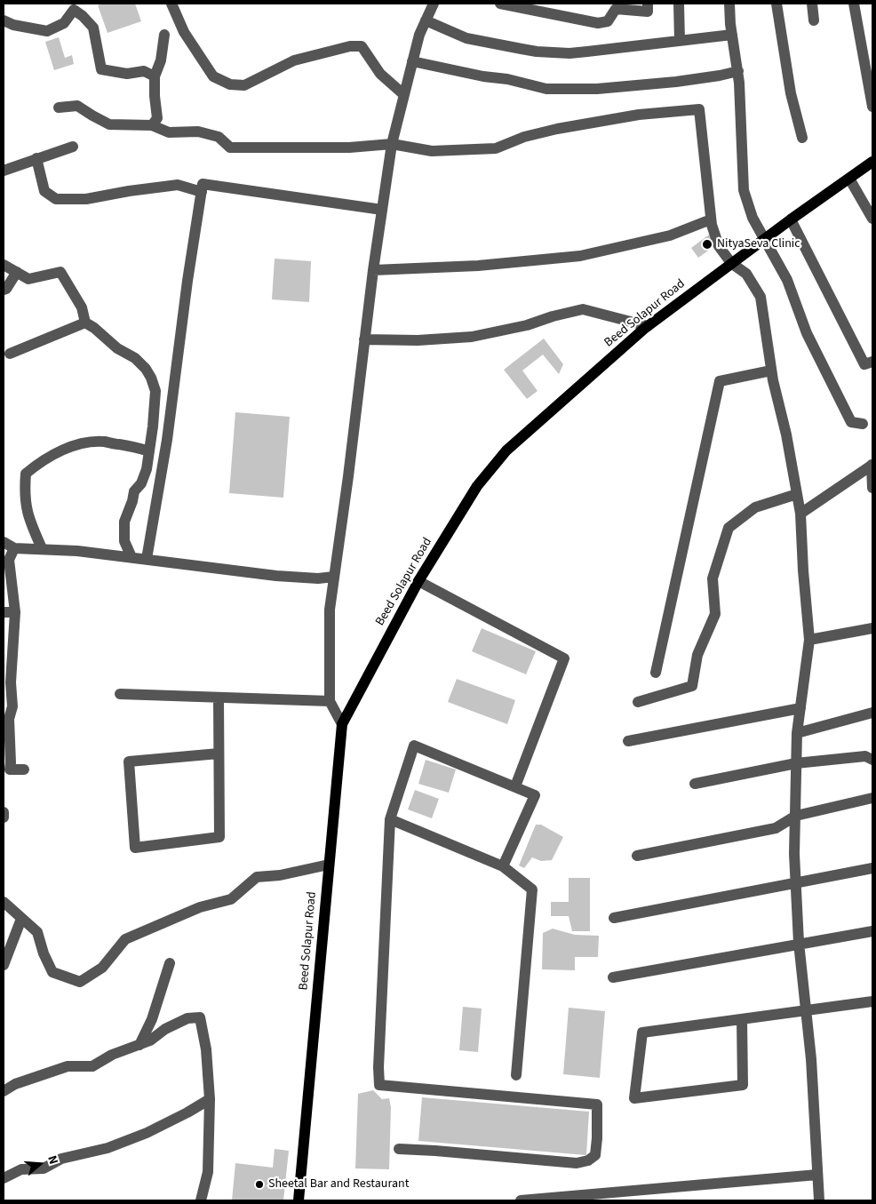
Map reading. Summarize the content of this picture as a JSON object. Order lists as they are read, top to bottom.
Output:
{
  "streets": {
    "main road": ["Beed Solapur Road"]
  },
  "places": ["NityaSeva Clinic", "Sheetal Bar and Restaurant"],
  "north": "right"
}
